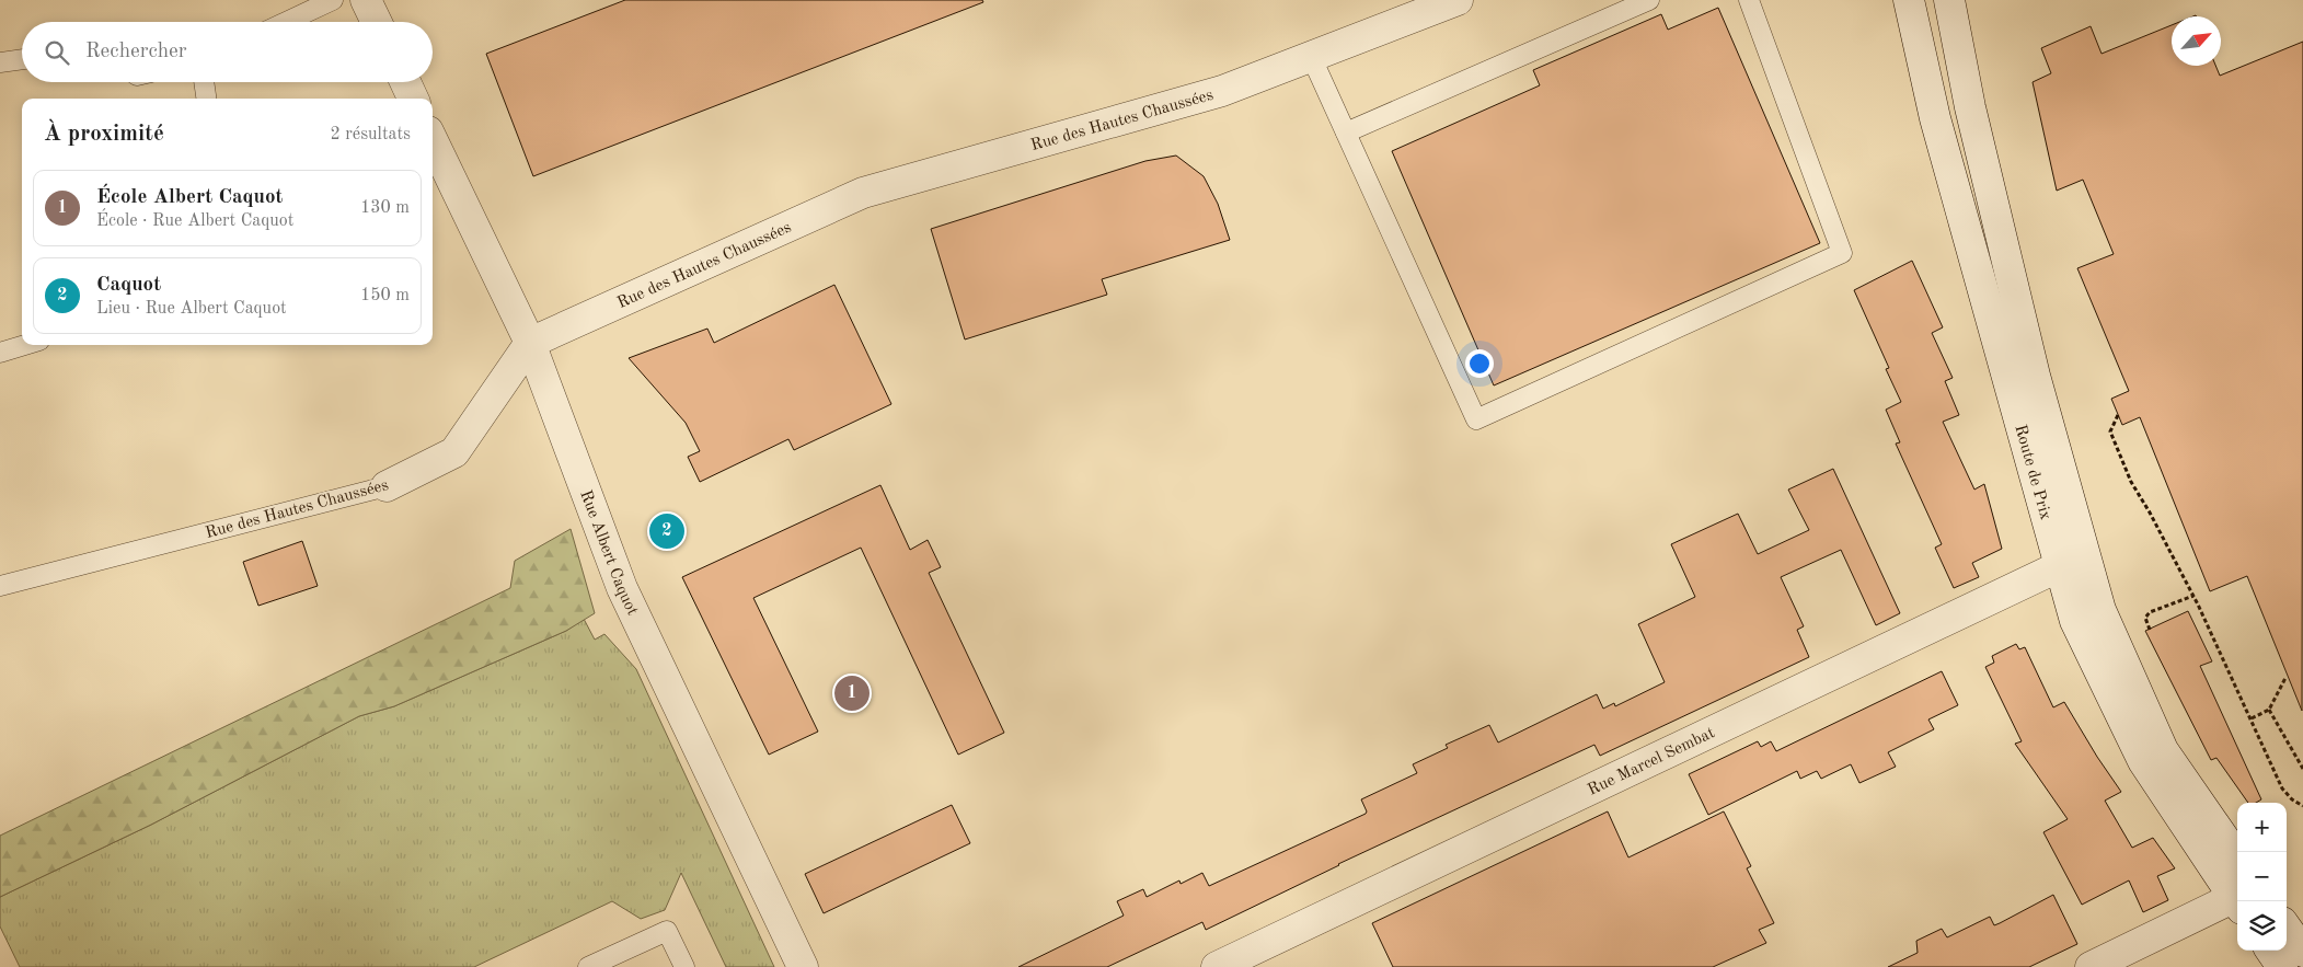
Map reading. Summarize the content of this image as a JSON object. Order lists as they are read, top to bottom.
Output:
{
  "streets": {
    "street": [
      "Rue des Hautes Chaussées",
      "Route de Prix",
      "Rue Albert Caquot",
      "Rue Marcel Sembat"
    ]
  },
  "crossings": [
    ["Rue des Hautes Chaussées", "Rue Albert Caquot"],
    ["Route de Prix", "Rue Marcel Sembat"]
  ],
  "north": "top right",
  "page": {
    "search": "Rechercher",
    "heading": ["À proximité", "2 résultats"],
    "list": [
      {
        "mark": "1",
        "name": "École Albert Caquot",
        "note": "École · Rue Albert Caquot",
        "value": "130 m"
      },
      {
        "mark": "2",
        "name": "Caquot",
        "note": "Lieu · Rue Albert Caquot",
        "value": "150 m"
      }
    ],
    "pins": ["2", "1"],
    "map_buttons": ["+", "−"]
  }
}
